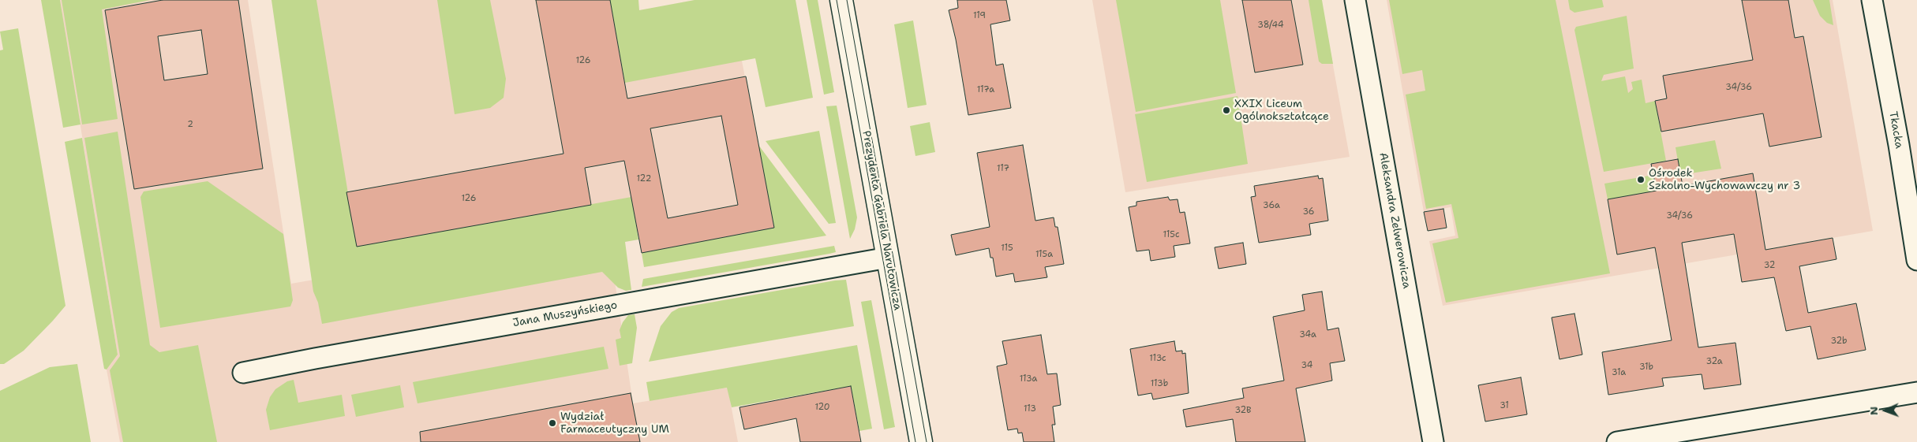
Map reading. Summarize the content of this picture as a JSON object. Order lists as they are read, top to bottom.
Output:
{
  "streets": {
    "street": [
      "Tkacka",
      "Prezydenta Gabriela Narutowicza",
      "Aleksandra Zelwerowicza",
      "Jana Muszyńskiego"
    ]
  },
  "crossings": [
    ["Prezydenta Gabriela Narutowicza", "Jana Muszyńskiego"]
  ],
  "places": ["XXIX Liceum Ogólnokształcące", "Ośrodek Szkolno-Wychowawczy nr 3", "Wydział Farmaceutyczny UM"],
  "house_numbers": [
    "119",
    "38/44",
    "126",
    "34/36",
    "117a",
    "2",
    "117",
    "122",
    "126",
    "36a",
    "36",
    "34/36",
    "115c",
    "115",
    "115a",
    "32",
    "34a",
    "32b",
    "113c",
    "32a",
    "34",
    "31b",
    "31a",
    "113a",
    "113b",
    "31",
    "120",
    "113",
    "32B"
  ],
  "north": "left"
}
